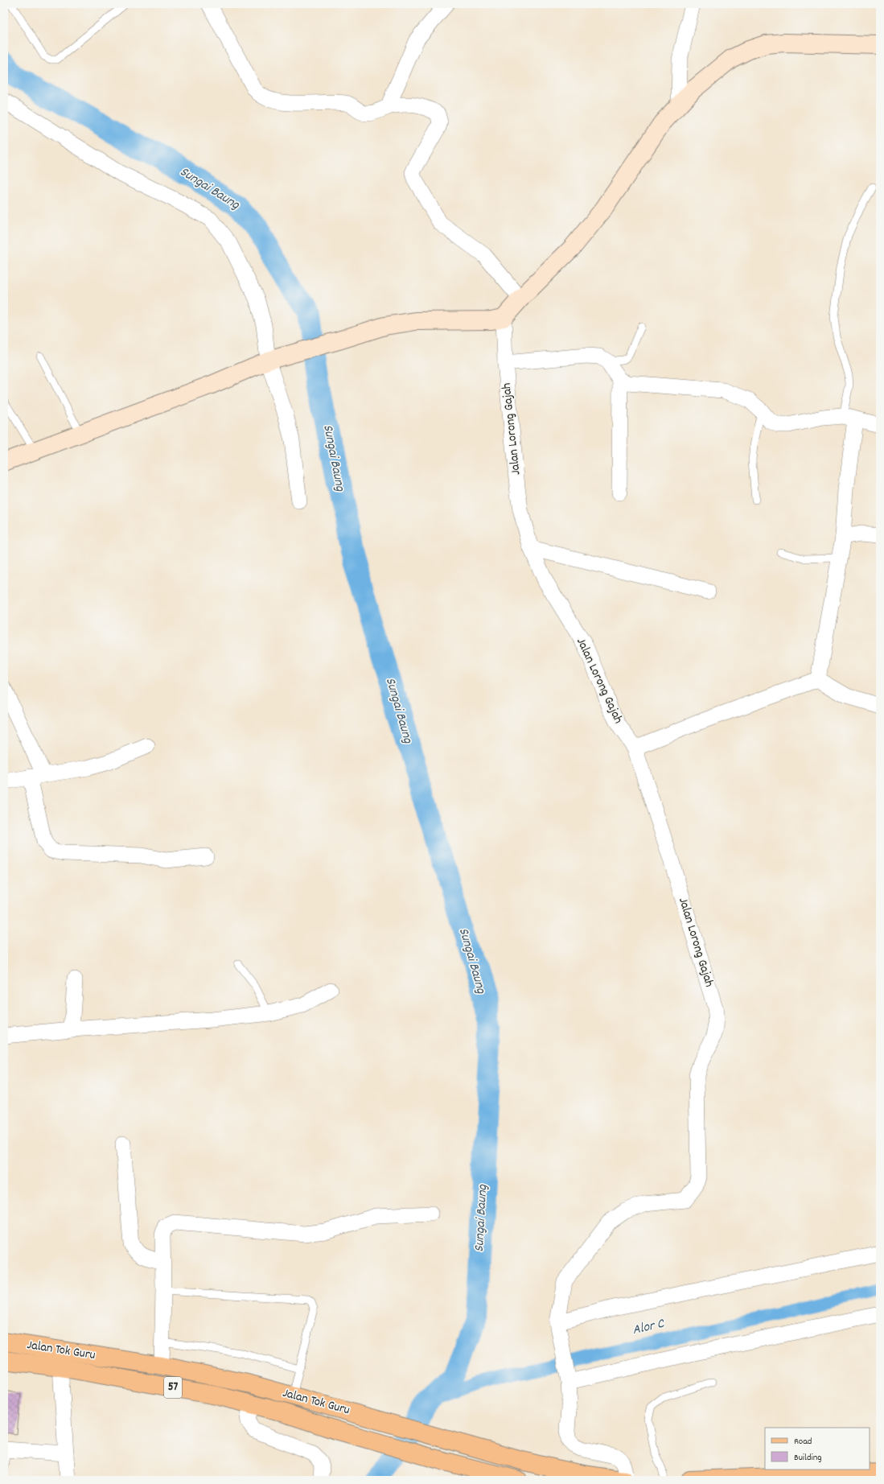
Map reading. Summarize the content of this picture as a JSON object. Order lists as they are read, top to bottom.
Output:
{
  "streets": {
    "main road": ["Jalan Tok Guru", "57"],
    "street": ["Jalan Lorong Gajah"]
  },
  "crossings": [
    ["Jalan Lorong Gajah", "Jalan Tok Guru"]
  ],
  "water": ["Sungai Baung", "Alor C"],
  "legend": ["Road", "Building"]
}
